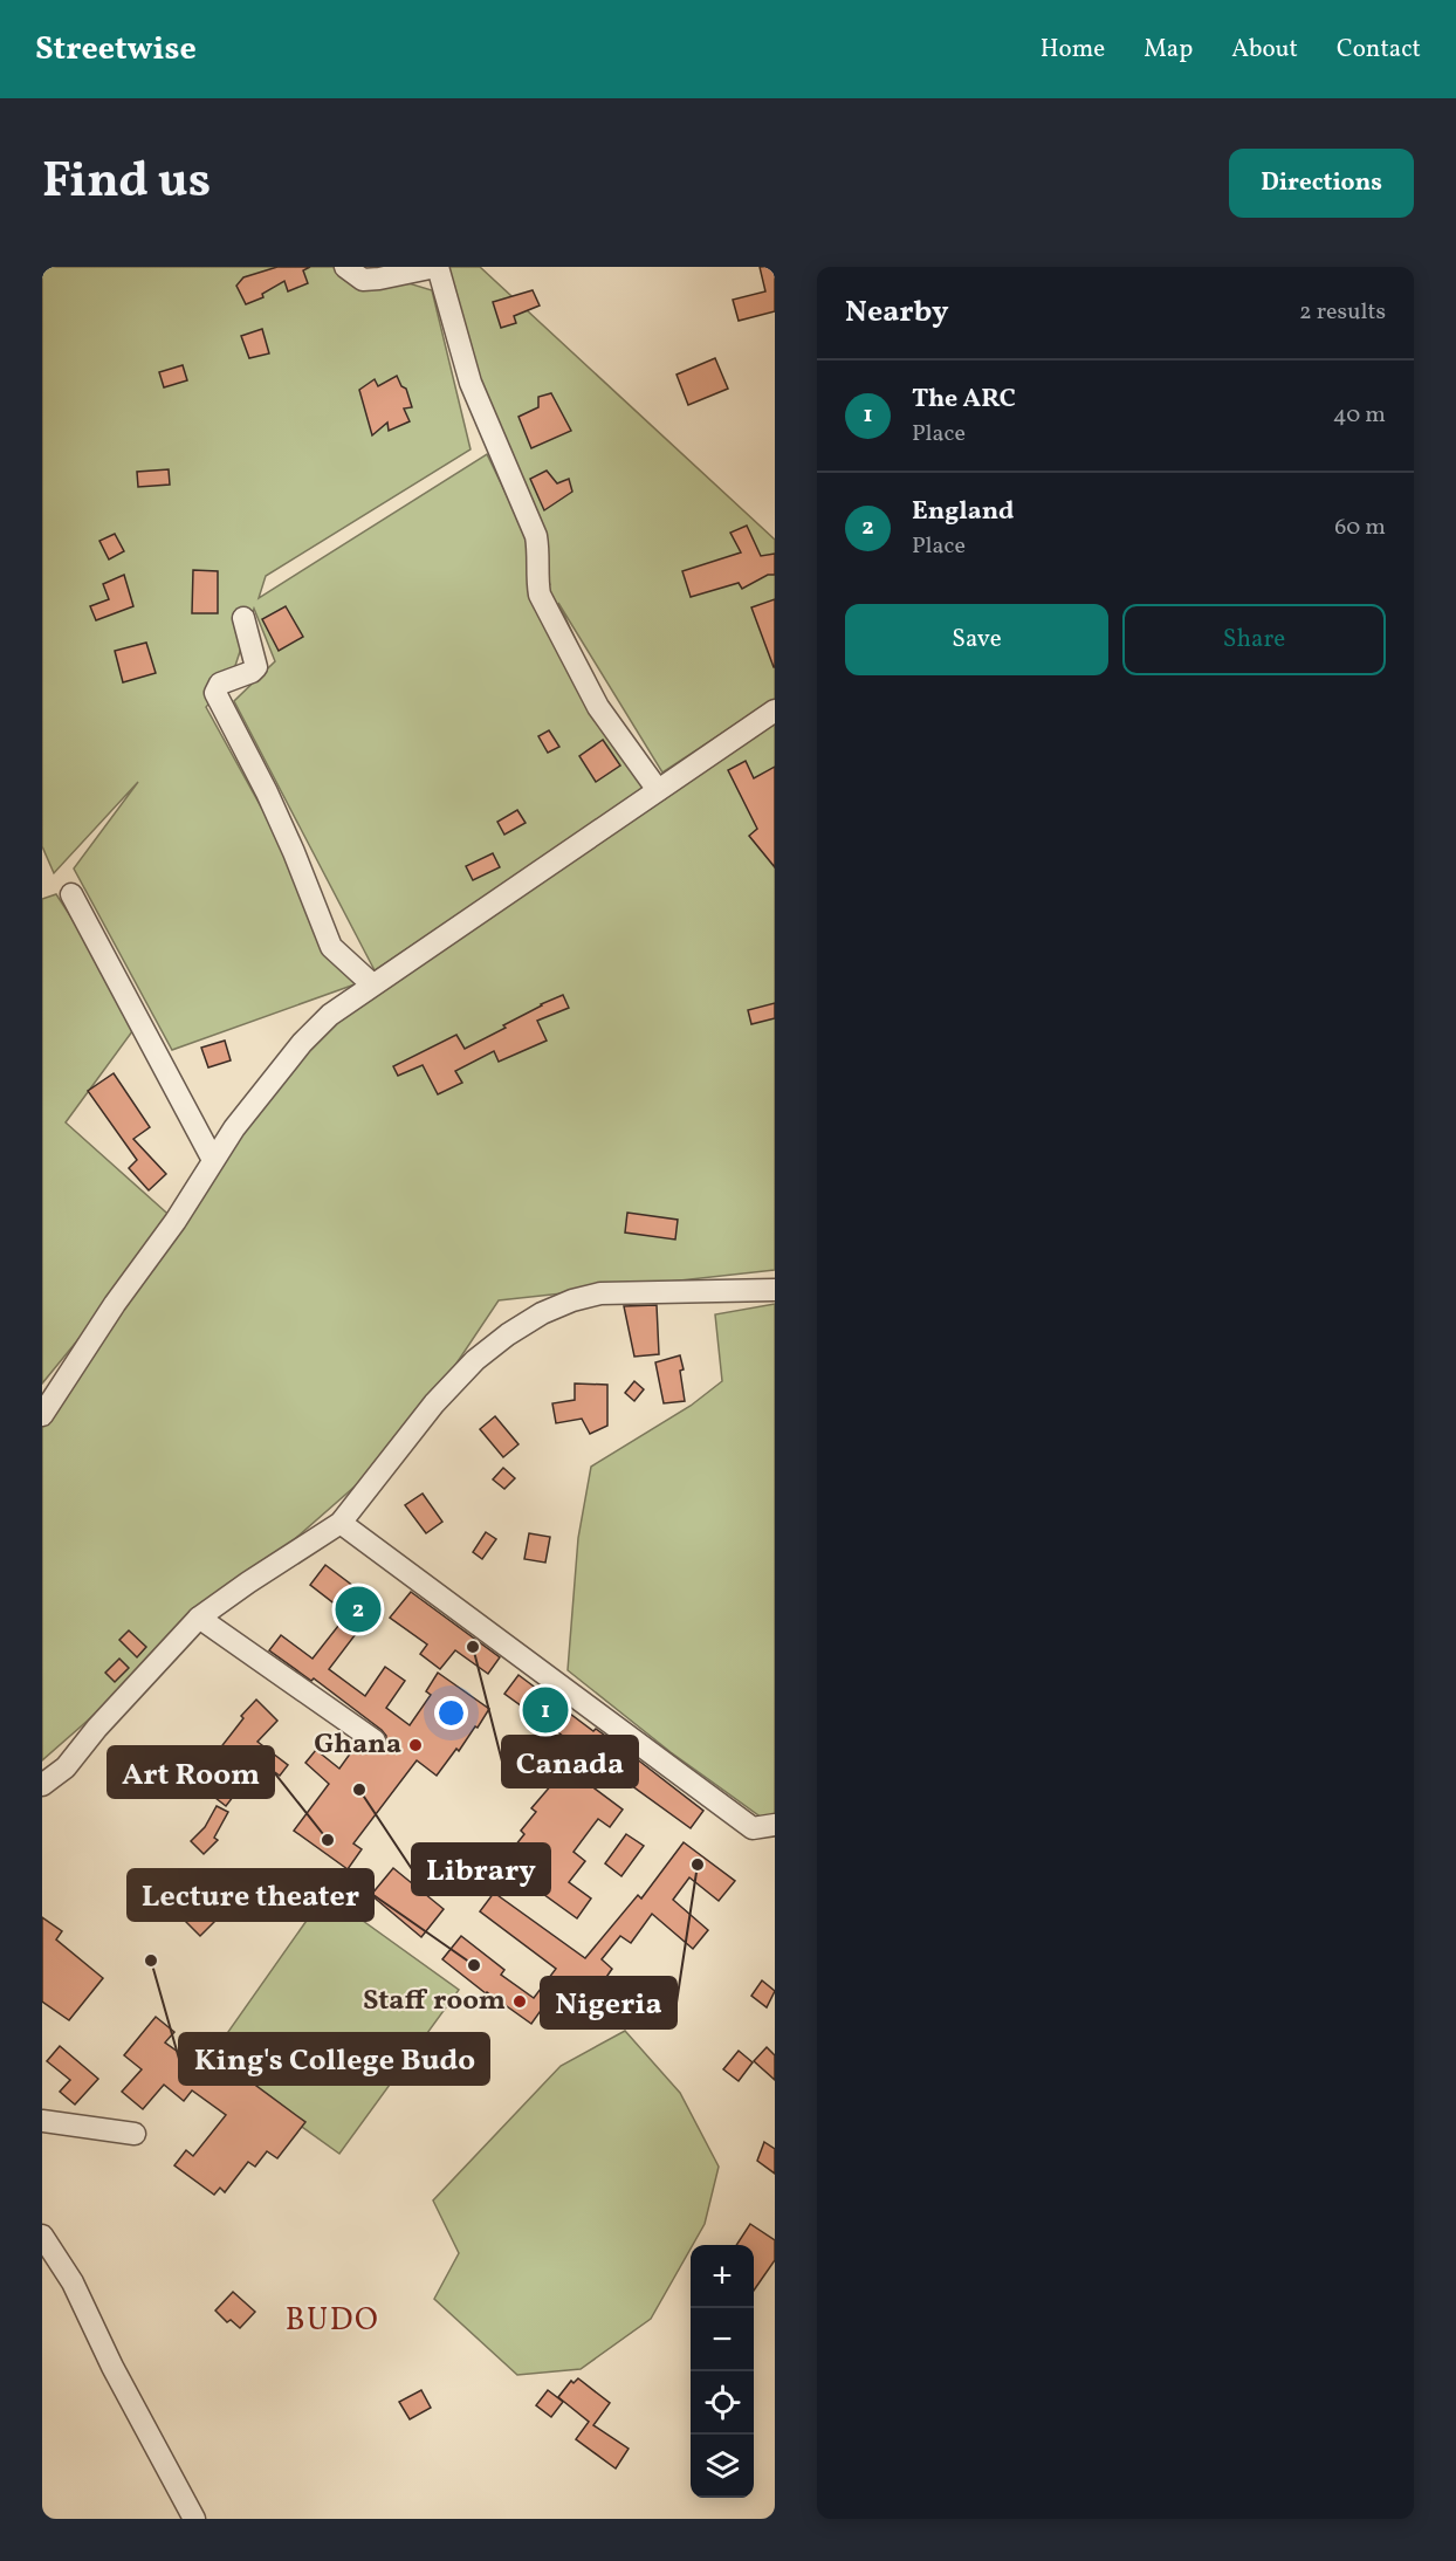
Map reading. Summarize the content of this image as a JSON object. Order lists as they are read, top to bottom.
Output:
{
  "districts": ["BUDO"],
  "places": [
    "Canada",
    "Ghana",
    "Library",
    "Art Room",
    "Nigeria",
    "King's College Budo",
    "Lecture theater",
    "Staff room"
  ],
  "page": {
    "header": "Streetwise",
    "nav": [
      "Home",
      "Map",
      "About",
      "Contact"
    ],
    "title": "Find us",
    "buttons": [
      "Directions",
      ["Save", "Share"]
    ],
    "heading": ["Nearby", "2 results"],
    "list": [
      {
        "mark": "1",
        "name": "The ARC",
        "note": "Place",
        "value": "40 m"
      },
      {
        "mark": "2",
        "name": "England",
        "note": "Place",
        "value": "60 m"
      }
    ],
    "pins": ["2", "1"],
    "map_buttons": ["+", "−"]
  }
}
